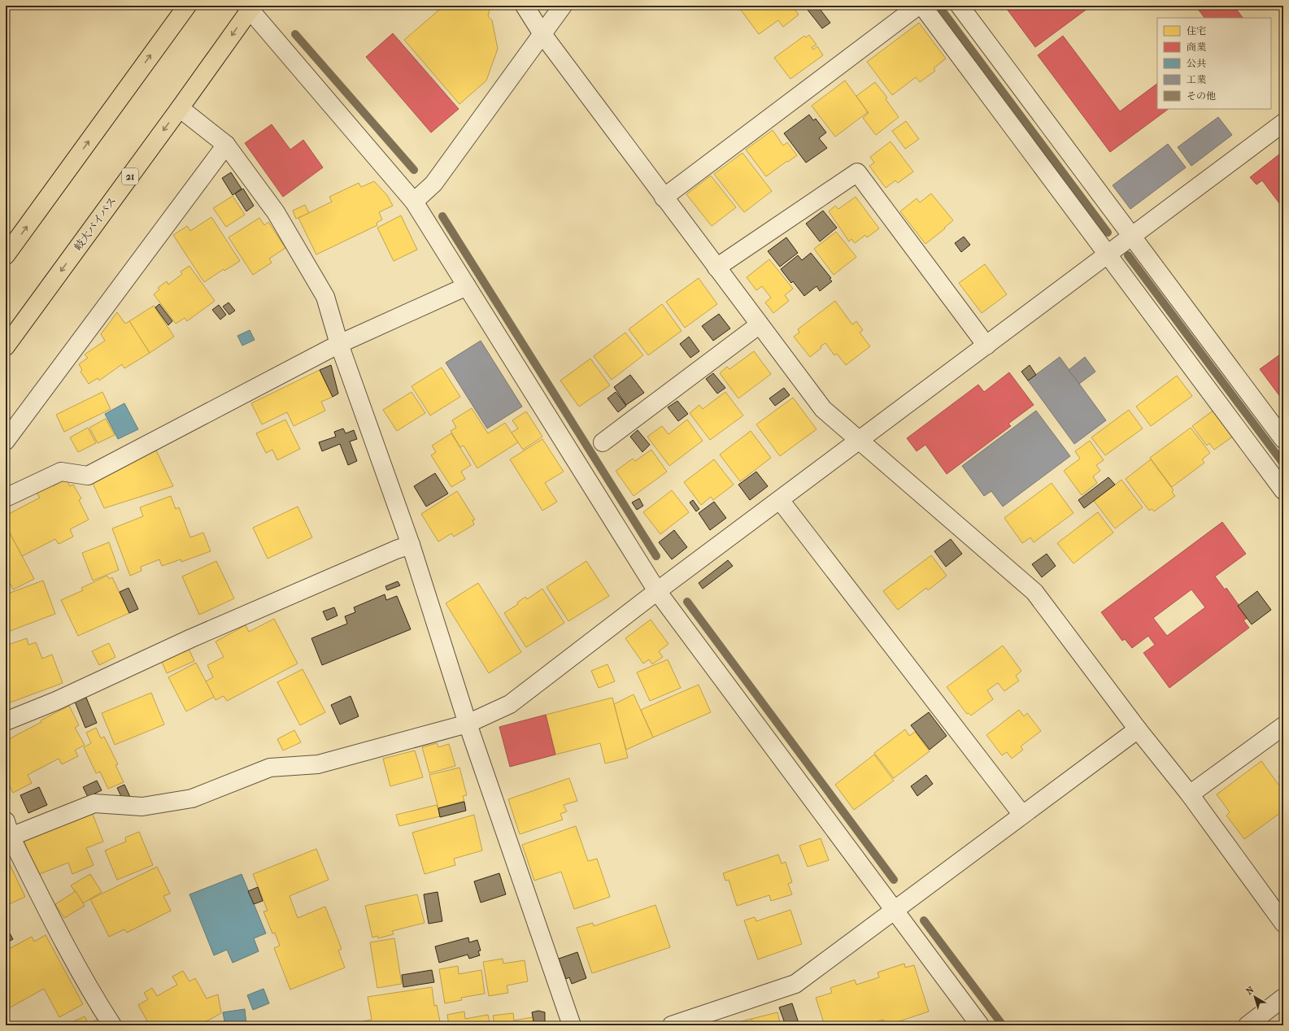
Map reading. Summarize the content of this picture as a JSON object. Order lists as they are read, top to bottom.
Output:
{
  "streets": {
    "highway": ["21", "岐大バイパス"]
  },
  "legend": [
    "住宅",
    "商業",
    "公共",
    "工業",
    "その他"
  ],
  "north": "top left"
}
